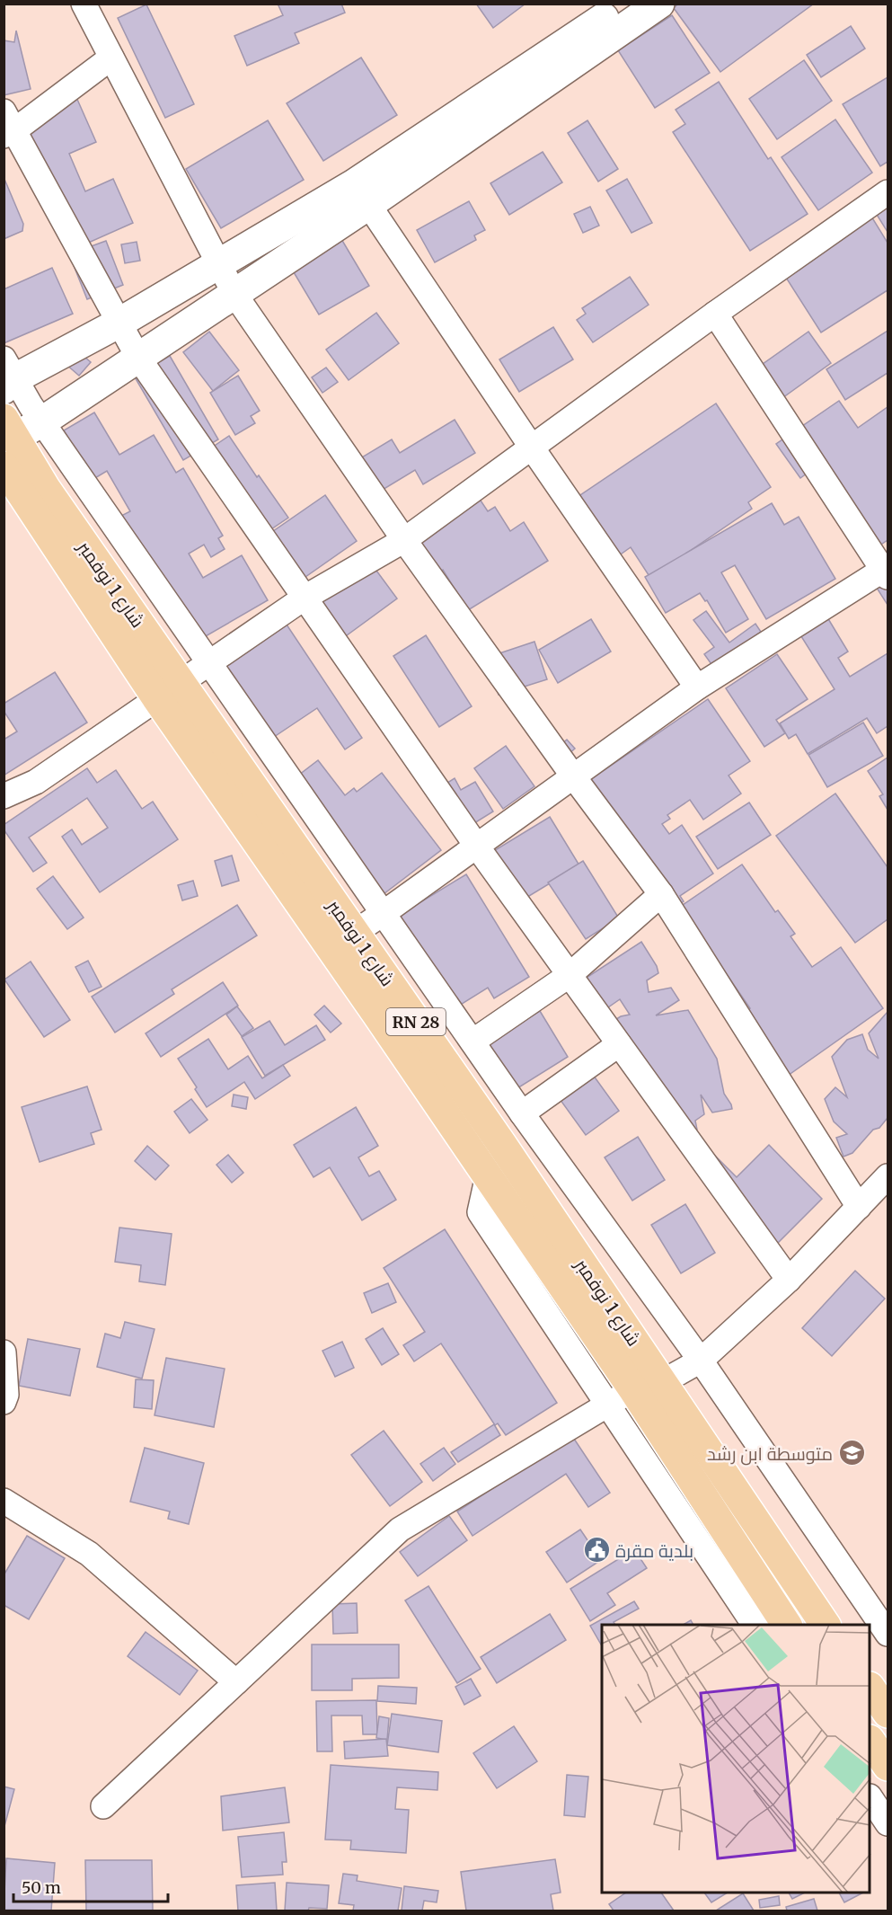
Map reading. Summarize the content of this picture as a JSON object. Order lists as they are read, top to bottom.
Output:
{
  "streets": {
    "main road": ["شارع 1 نوفمبر", "RN 28"]
  },
  "places": {
    "school or university": ["متوسطة ابن رشد"],
    "public building": ["بلدية مقرة"]
  },
  "scale_bar": "50 m"
}
